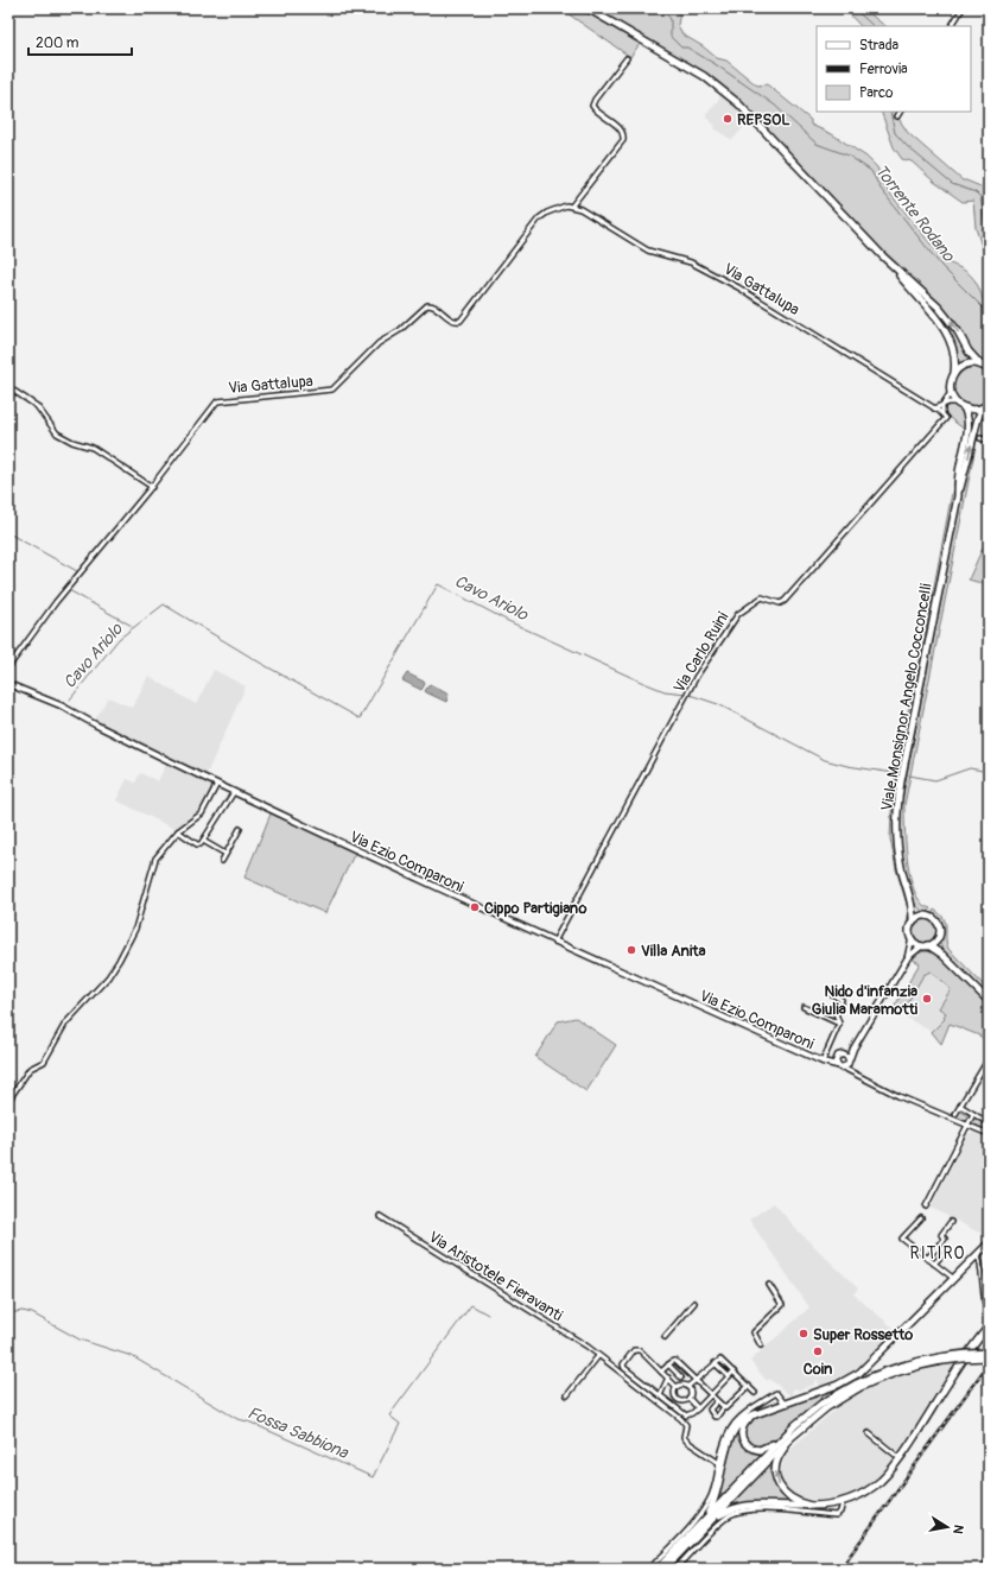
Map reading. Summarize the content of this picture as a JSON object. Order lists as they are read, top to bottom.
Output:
{
  "streets": {
    "main road": ["Viale Monsignor Angelo Cocconcelli"],
    "street": [
      "Via Gattalupa",
      "Via Carlo Ruini",
      "Via Ezio Comparoni",
      "Via Aristotele Fieravanti"
    ]
  },
  "crossings": [
    ["Via Gattalupa", "Via Carlo Ruini"],
    ["Via Carlo Ruini", "Via Ezio Comparoni"]
  ],
  "districts": ["RITIRO"],
  "water": ["Torrente Rodano", "Cavo Ariolo", "Fossa Sabbiona"],
  "places": [
    "REPSOL",
    "Cippo Partigiano",
    "Villa Anita",
    "Nido d'infanzia Giulia Maramotti",
    "Super Rossetto",
    "Coin"
  ],
  "legend": ["Strada", "Ferrovia", "Parco"],
  "scale_bar": "200 m",
  "north": "right"
}
